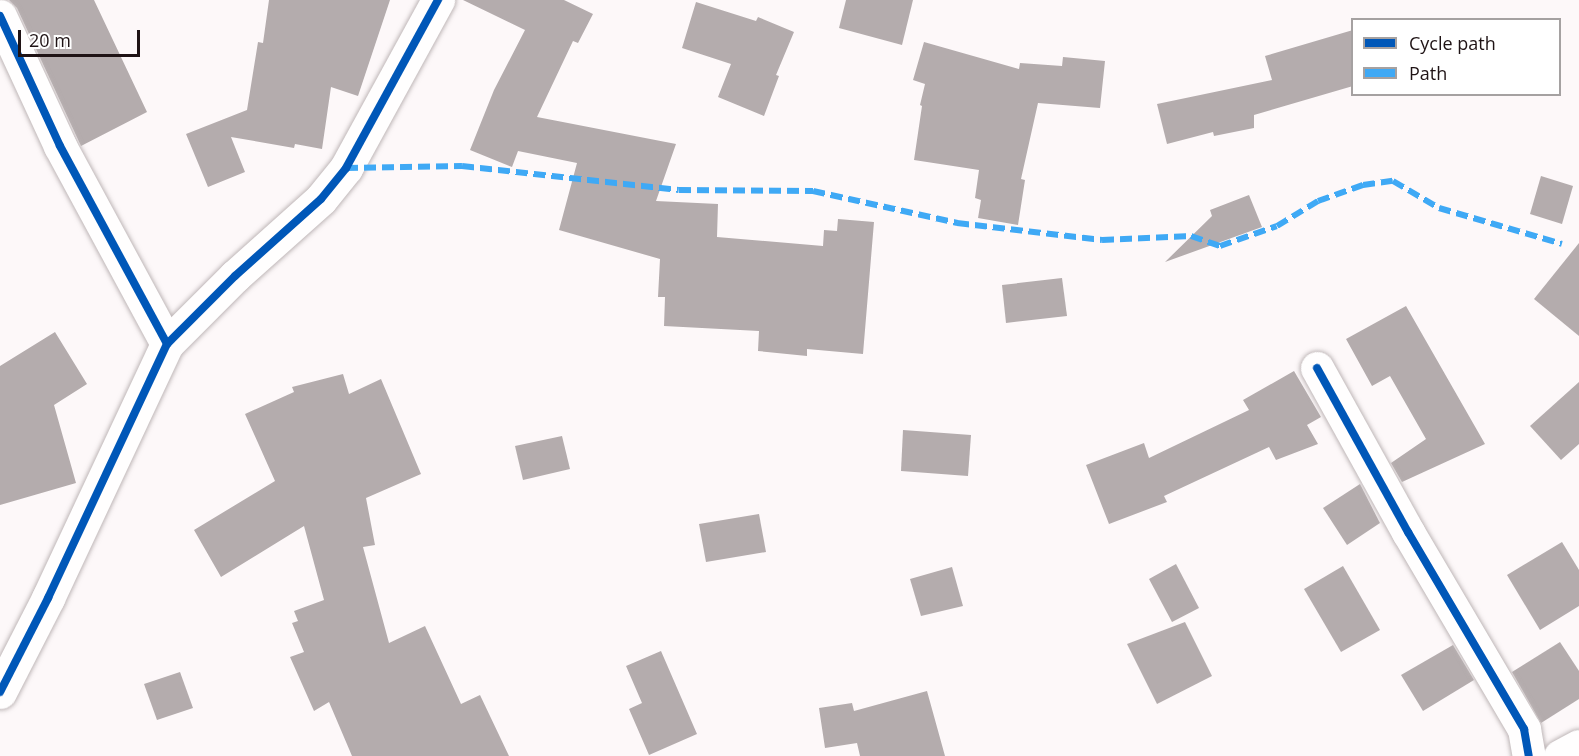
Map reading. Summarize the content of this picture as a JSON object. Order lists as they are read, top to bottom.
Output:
{
  "legend": ["Cycle path", "Path"],
  "scale_bar": "20 m"
}
